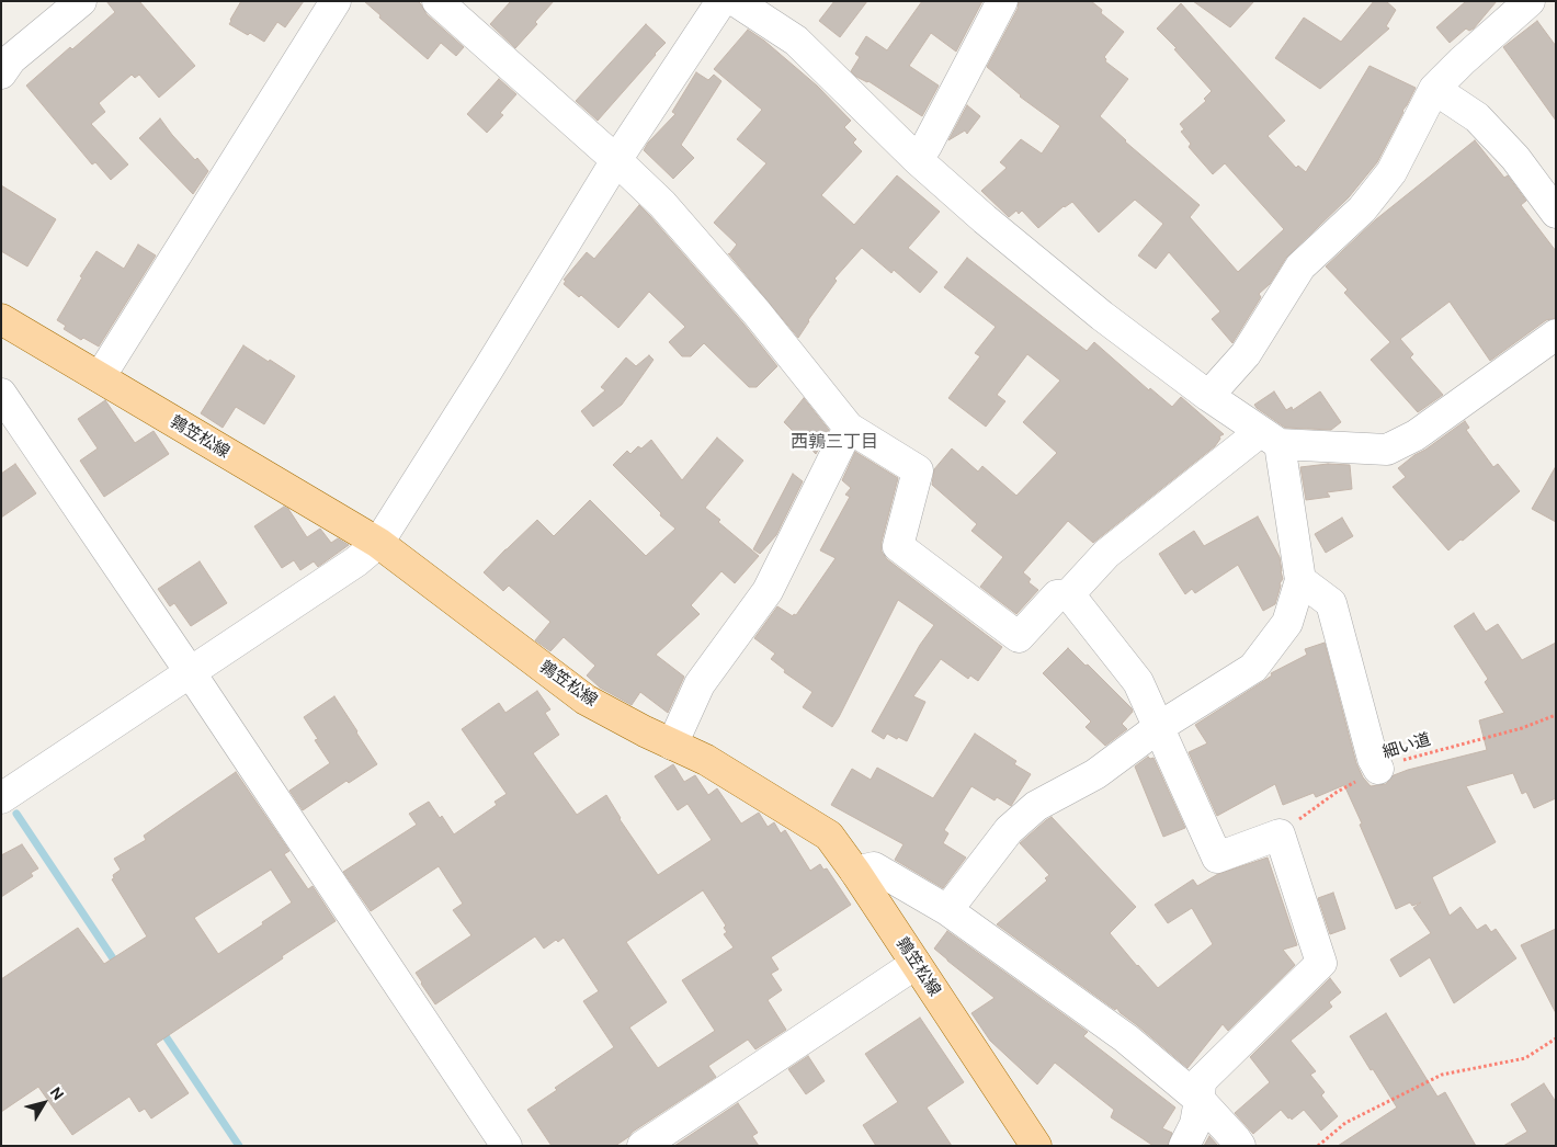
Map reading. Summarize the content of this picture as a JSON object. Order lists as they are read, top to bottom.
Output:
{
  "streets": {
    "main road": ["鶉笠松線"],
    "path": ["細い道"]
  },
  "districts": ["西鶉三丁目"],
  "north": "top right"
}
